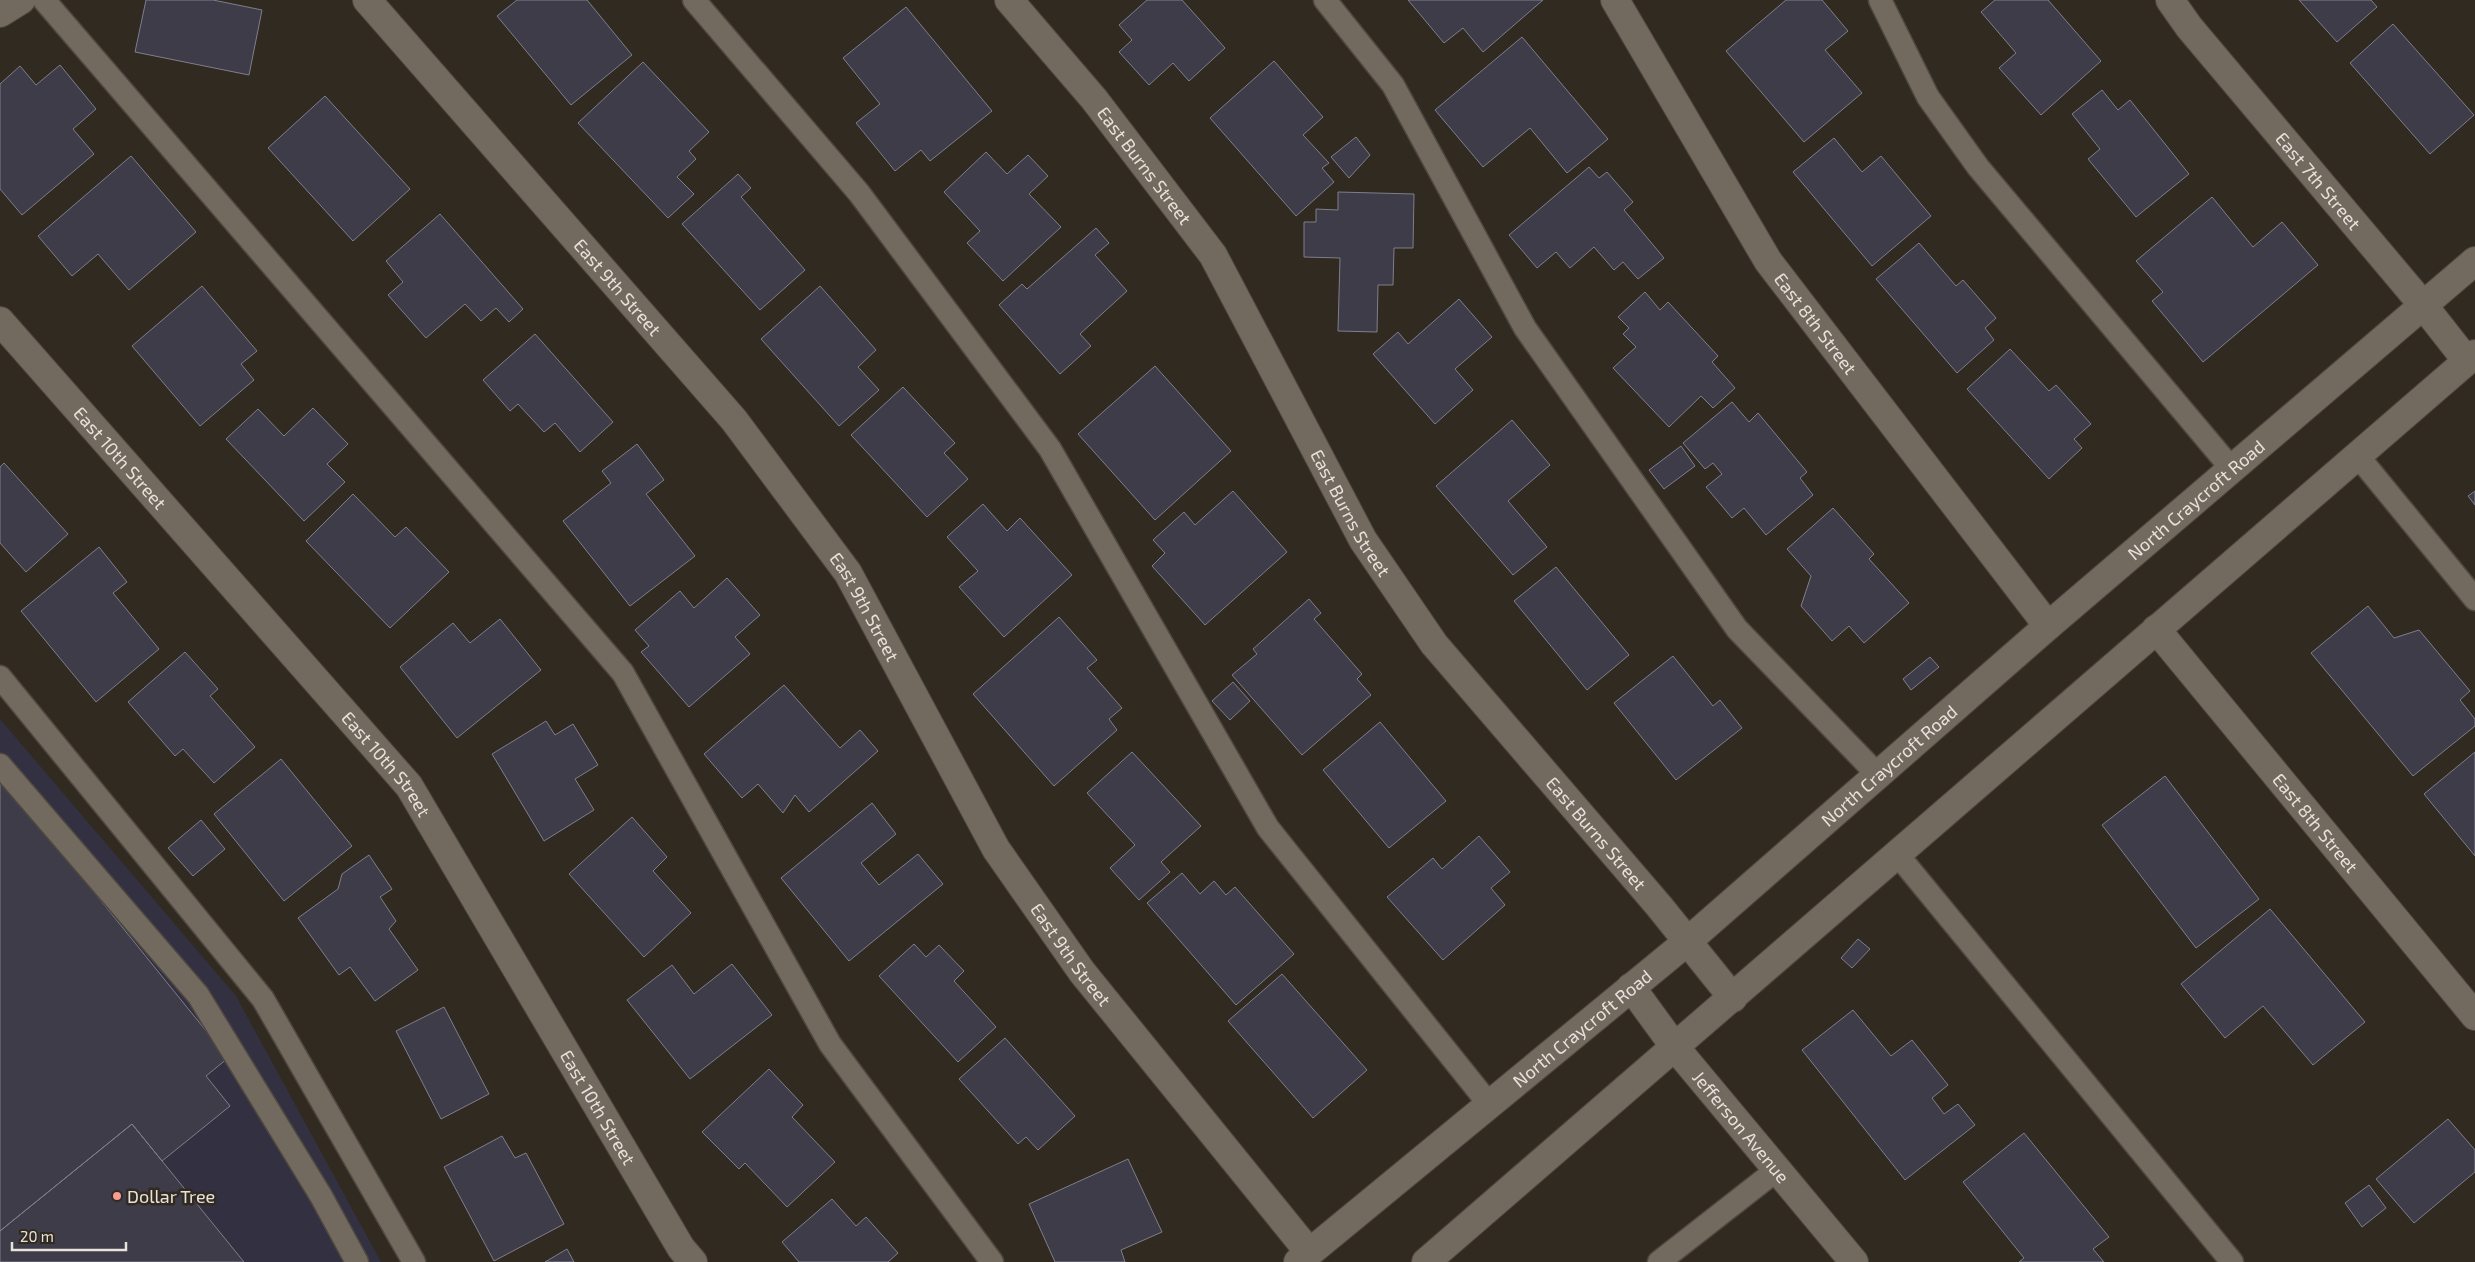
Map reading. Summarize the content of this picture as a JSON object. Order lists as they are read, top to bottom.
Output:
{
  "streets": {
    "street": [
      "East Burns Street",
      "East 7th Street",
      "East 9th Street",
      "East 8th Street",
      "East 10th Street",
      "North Craycroft Road",
      "Jefferson Avenue"
    ]
  },
  "crossings": [
    ["East Burns Street", "North Craycroft Road"],
    ["East 7th Street", "North Craycroft Road"],
    ["East 9th Street", "North Craycroft Road"],
    ["East 8th Street", "North Craycroft Road"],
    ["North Craycroft Road", "Jefferson Avenue"]
  ],
  "places": ["Dollar Tree"],
  "scale_bar": "20 m"
}
